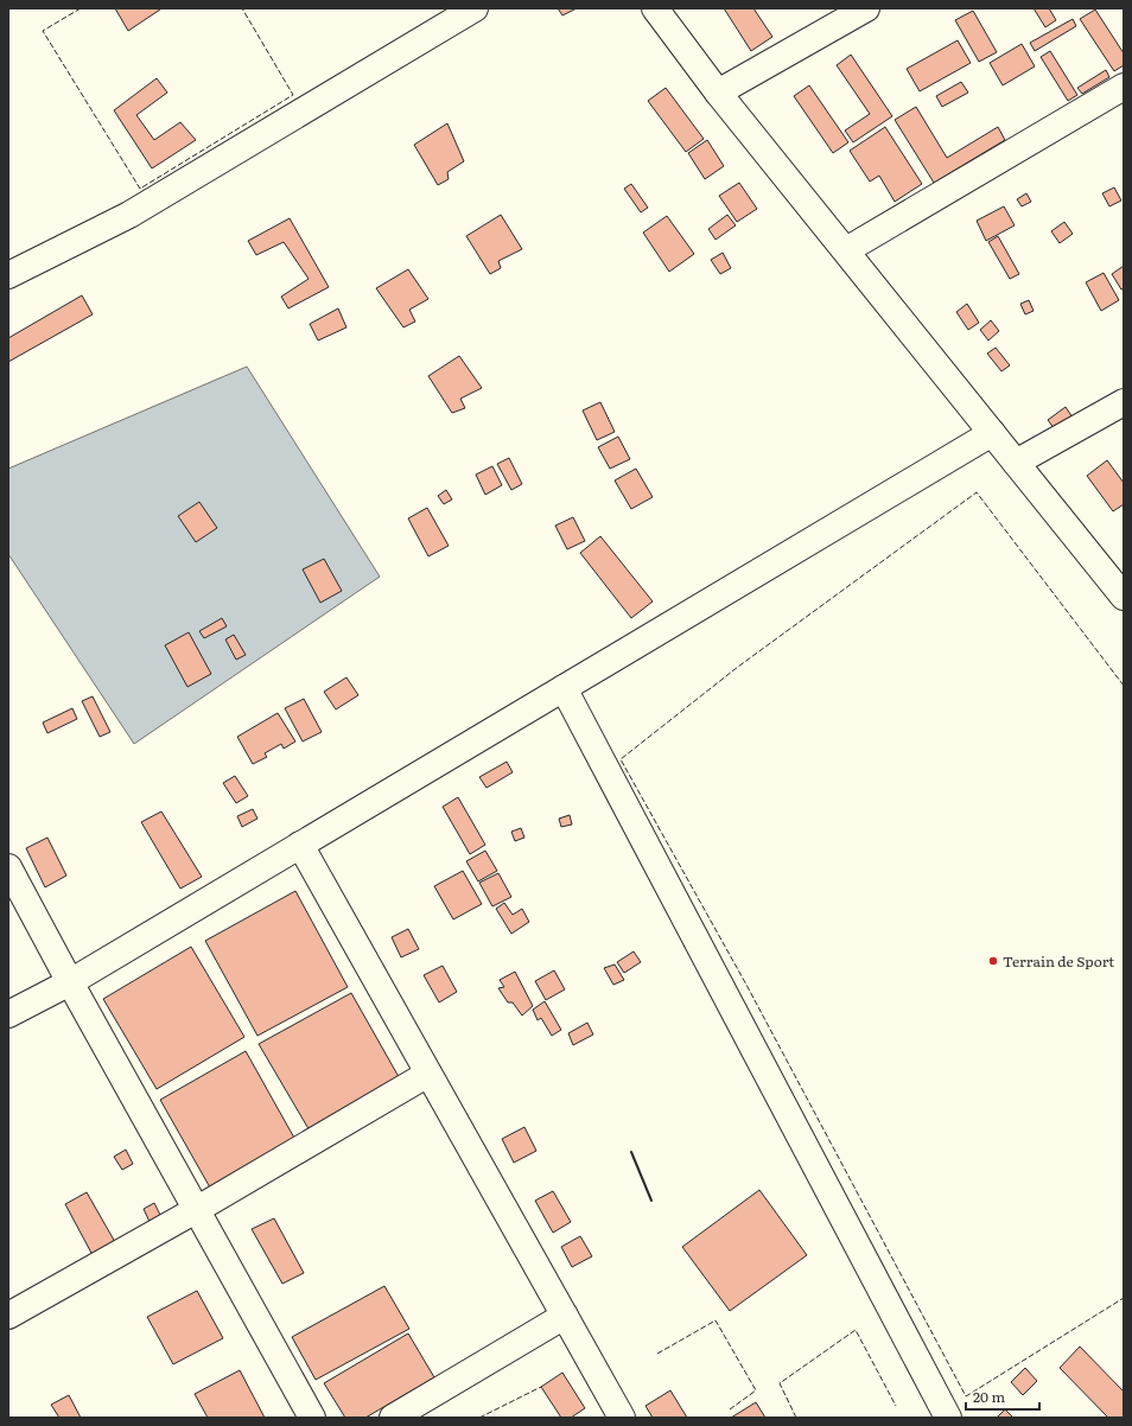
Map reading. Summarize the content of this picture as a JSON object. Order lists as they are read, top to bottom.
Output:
{
  "places": ["Terrain de Sport"],
  "scale_bar": "20 m"
}
